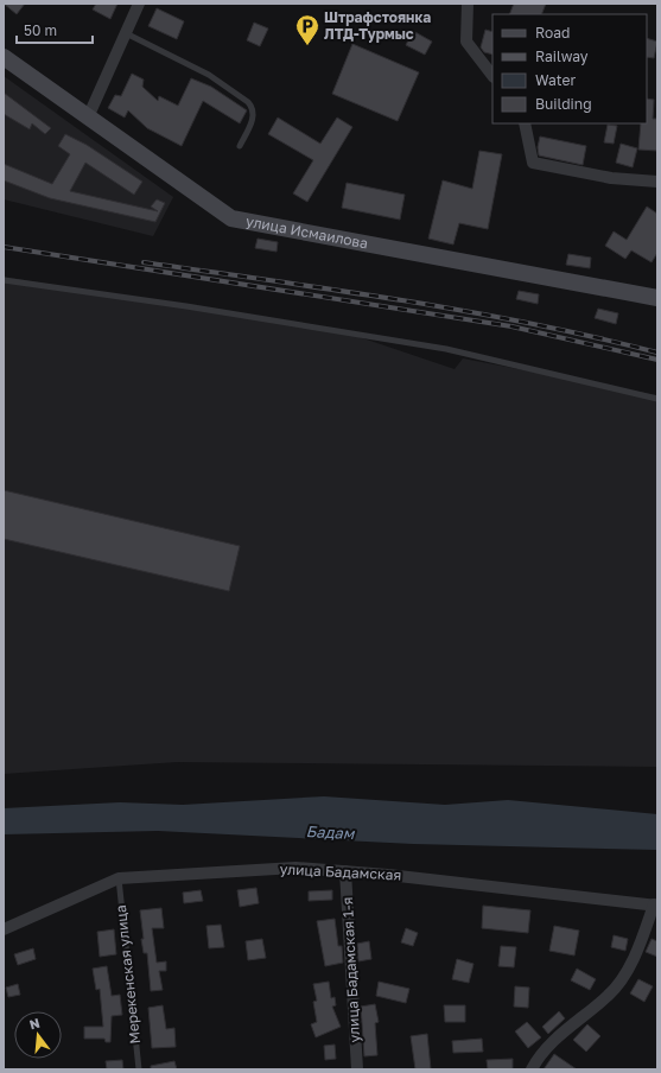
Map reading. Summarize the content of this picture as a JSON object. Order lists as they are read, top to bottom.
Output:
{
  "streets": {
    "main road": ["улица Исмаилова"],
    "street": ["улица Бадамская", "улица Бадамская 1-я"],
    "lane": ["Мерекенская улица"]
  },
  "crossings": [
    ["улица Бадамская", "улица Бадамская 1-я"],
    ["улица Бадамская", "Мерекенская улица"]
  ],
  "water": ["Бадам"],
  "places": {
    "parking": ["Штрафстоянка ЛТД-Турмыс"]
  },
  "legend": [
    "Road",
    "Railway",
    "Water",
    "Building"
  ],
  "scale_bar": "50 m",
  "north": "top"
}
